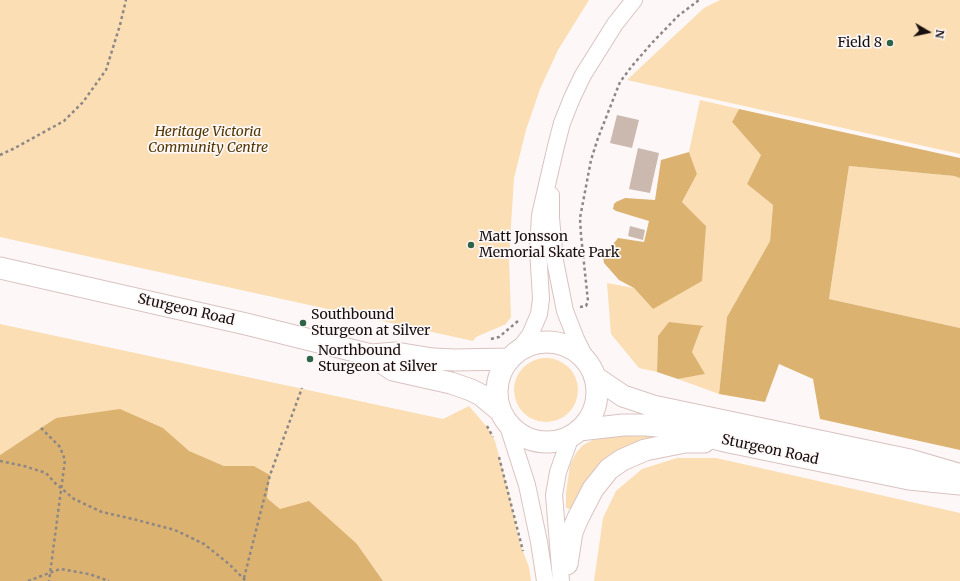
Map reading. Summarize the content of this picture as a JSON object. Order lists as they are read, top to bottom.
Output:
{
  "streets": {
    "main road": ["Sturgeon Road"]
  },
  "parks": ["Heritage Victoria Community Centre"],
  "places": [
    "Field 8",
    "Matt Jonsson Memorial Skate Park",
    "Southbound Sturgeon at Silver",
    "Northbound Sturgeon at Silver"
  ],
  "north": "right"
}
